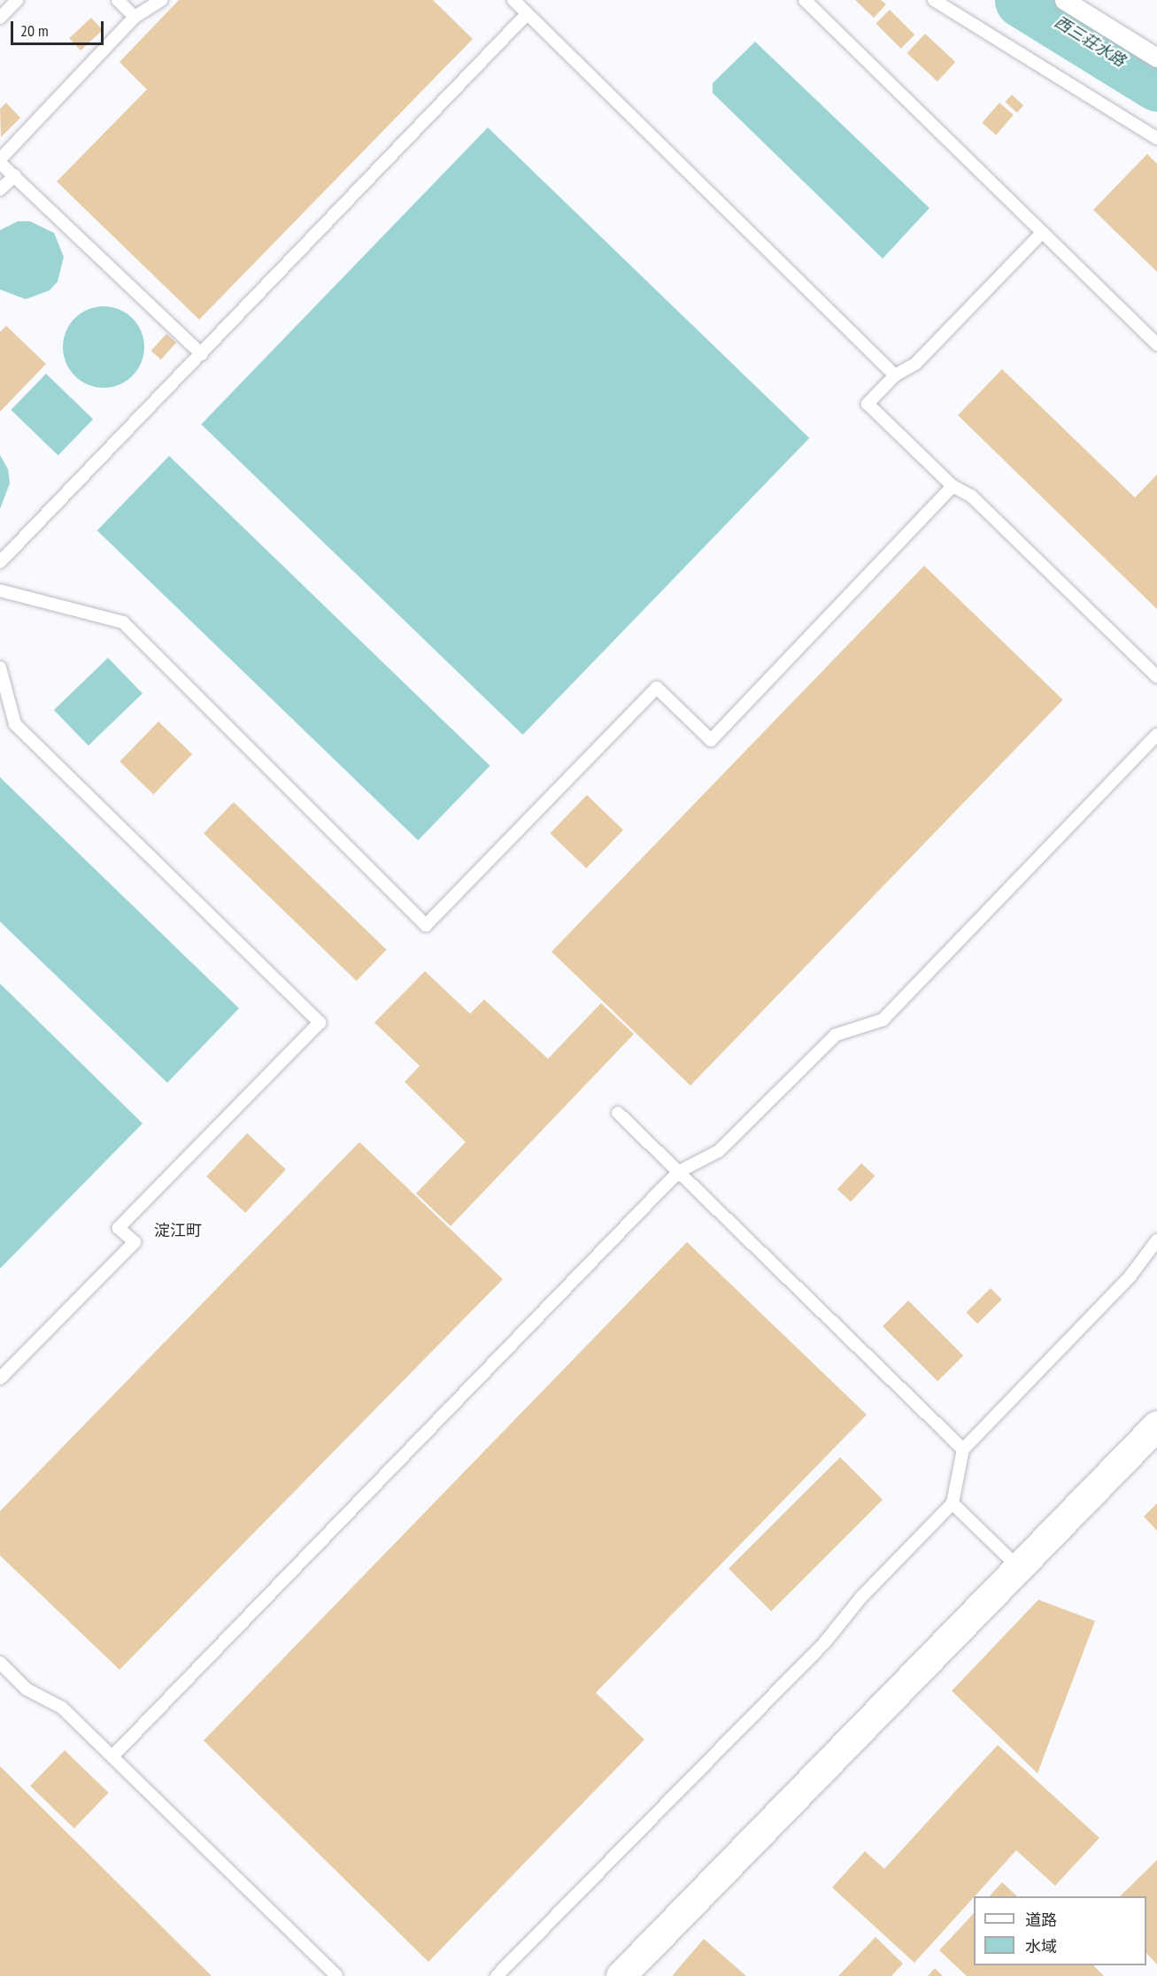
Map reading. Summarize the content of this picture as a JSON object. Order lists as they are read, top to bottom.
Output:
{
  "districts": ["淀江町"],
  "water": ["西三荘水路"],
  "legend": ["道路", "水域"],
  "scale_bar": "20 m"
}
